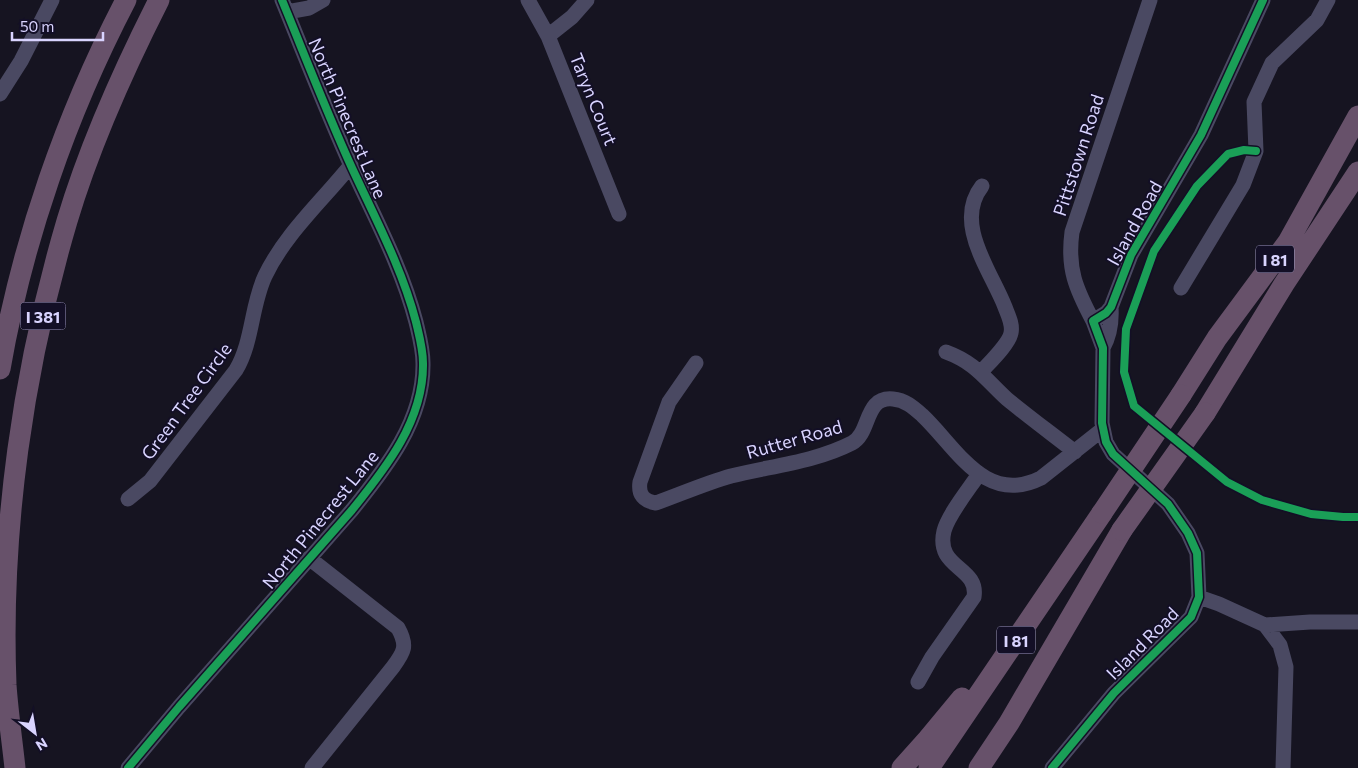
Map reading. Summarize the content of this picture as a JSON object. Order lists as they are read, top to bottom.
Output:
{
  "streets": {
    "highway": ["I 81", "I 381"],
    "street": [
      "Taryn Court",
      "North Pinecrest Lane",
      "Pittstown Road",
      "Island Road",
      "Green Tree Circle",
      "Rutter Road"
    ]
  },
  "crossings": [
    ["North Pinecrest Lane", "Green Tree Circle"],
    ["Pittstown Road", "Island Road"],
    ["Island Road", "Rutter Road"]
  ],
  "scale_bar": "50 m",
  "north": "bottom right"
}
